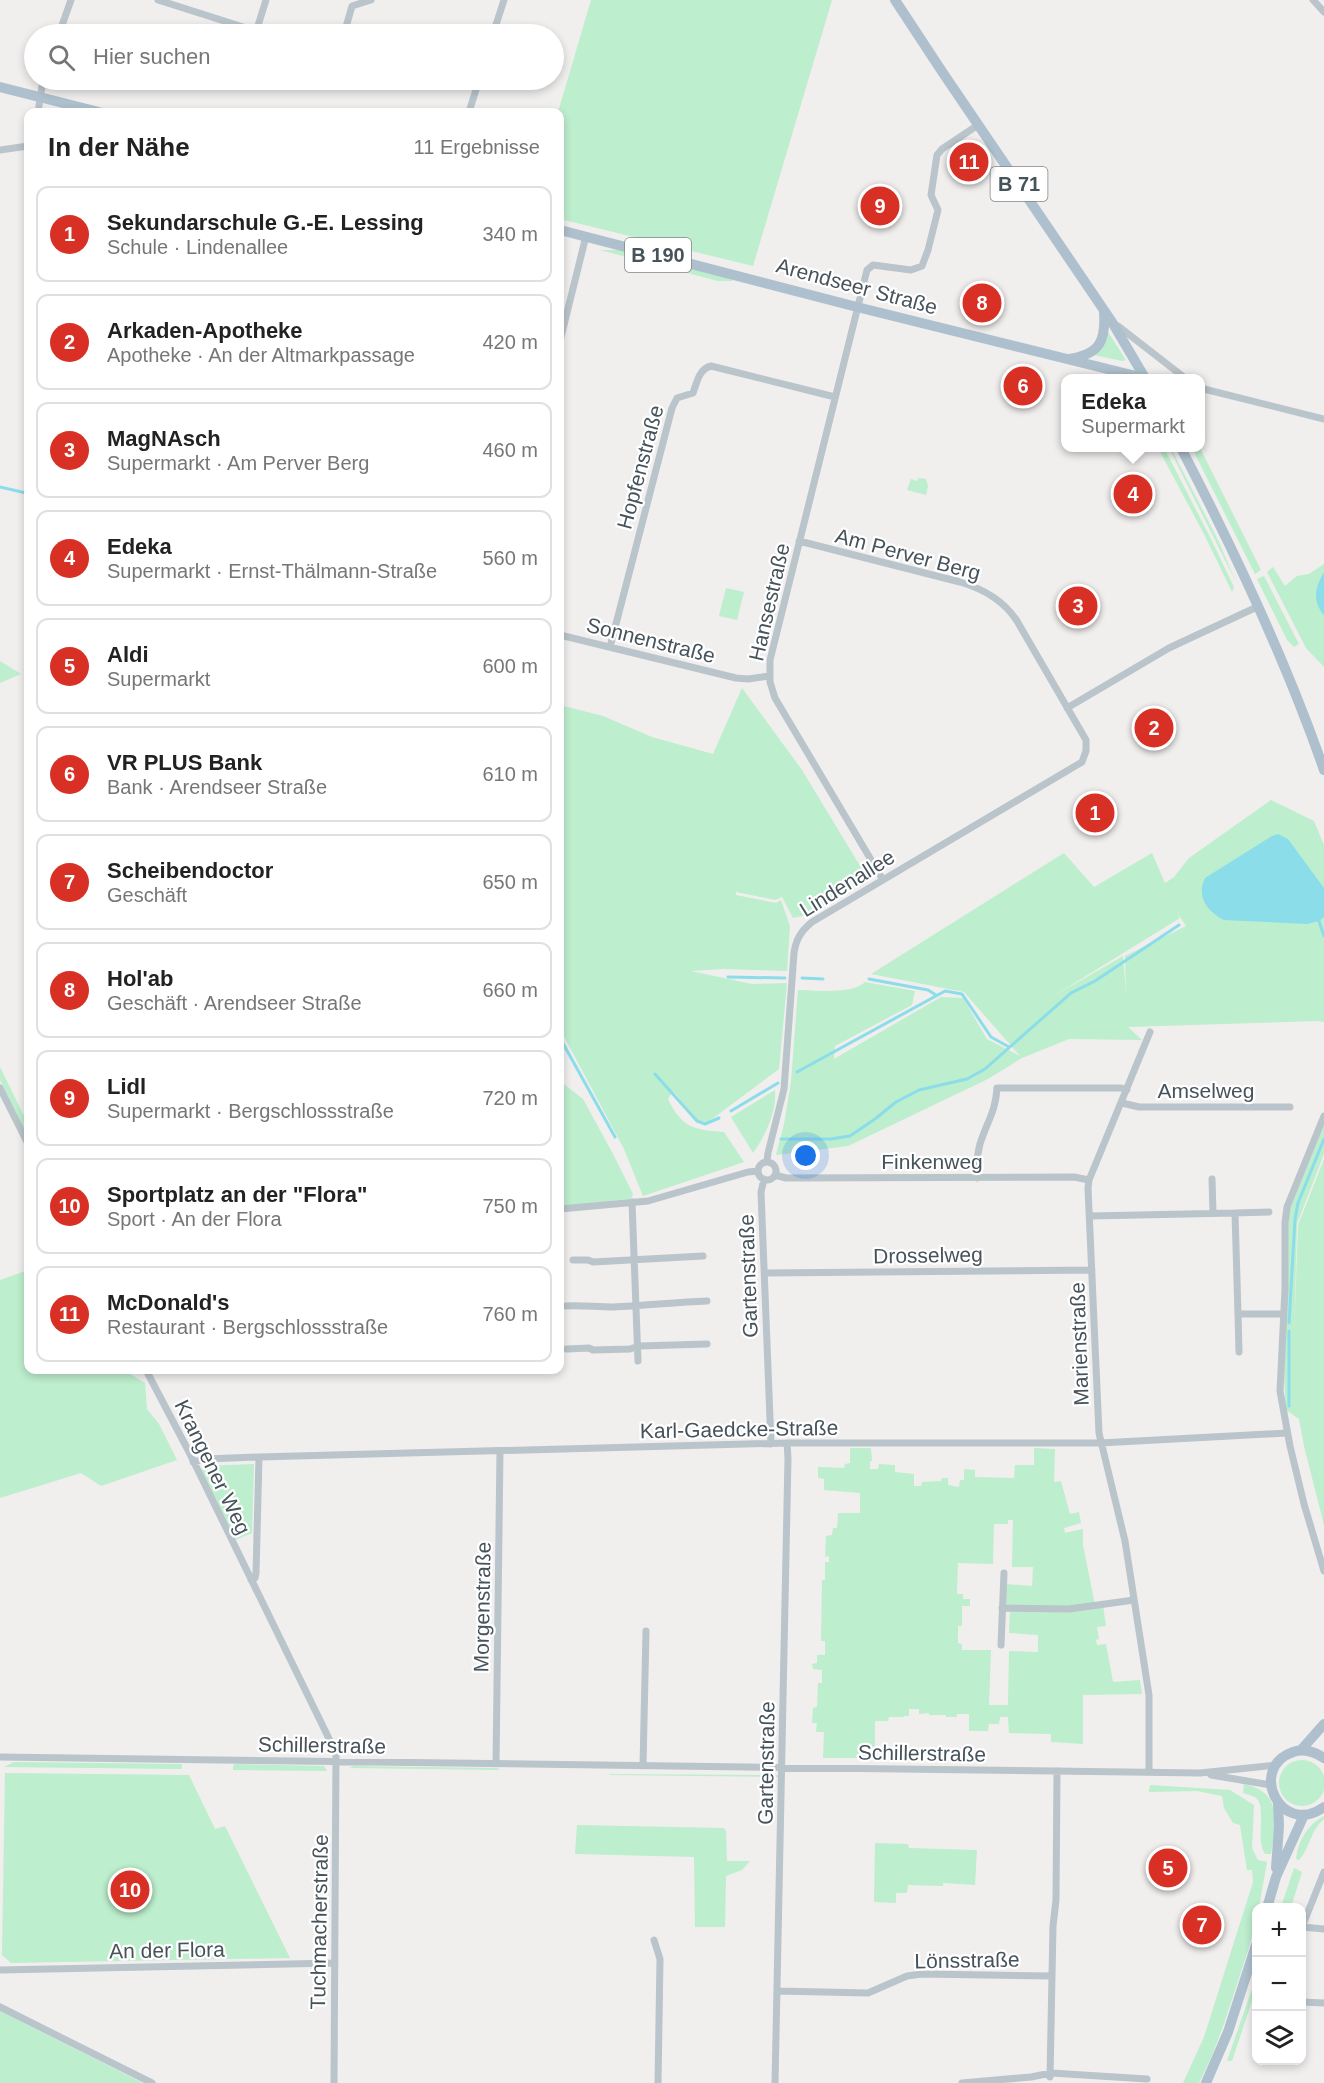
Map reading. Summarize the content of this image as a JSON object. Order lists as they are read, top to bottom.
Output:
{
  "streets": {
    "main road": ["B 71", "B 190", "Arendseer Straße"],
    "street": [
      "Hopfenstraße",
      "Am Perver Berg",
      "Hansestraße",
      "Sonnenstraße",
      "Lindenallee",
      "Amselweg",
      "Finkenweg",
      "Drosselweg",
      "Gartenstraße",
      "Marienstraße",
      "Karl-Gaedcke-Straße",
      "Krangener Weg",
      "Morgenstraße",
      "Schillerstraße",
      "Tuchmacherstraße",
      "An der Flora",
      "Lönsstraße"
    ]
  },
  "crossings": [
    ["B 71", "Hansestraße"],
    ["Arendseer Straße", "Hansestraße"],
    ["Hopfenstraße", "Hansestraße"],
    ["Hopfenstraße", "Sonnenstraße"],
    ["Am Perver Berg", "Hansestraße"],
    ["Am Perver Berg", "Lindenallee"],
    ["Hansestraße", "Sonnenstraße"],
    ["Hansestraße", "Lindenallee"],
    ["Lindenallee", "Finkenweg"],
    ["Lindenallee", "Gartenstraße"],
    ["Amselweg", "Marienstraße"],
    ["Finkenweg", "Gartenstraße"],
    ["Finkenweg", "Marienstraße"],
    ["Drosselweg", "Gartenstraße"],
    ["Drosselweg", "Marienstraße"],
    ["Gartenstraße", "Karl-Gaedcke-Straße"],
    ["Gartenstraße", "Schillerstraße"],
    ["Gartenstraße", "Lönsstraße"],
    ["Marienstraße", "Karl-Gaedcke-Straße"],
    ["Marienstraße", "Schillerstraße"],
    ["Karl-Gaedcke-Straße", "Krangener Weg"],
    ["Karl-Gaedcke-Straße", "Morgenstraße"],
    ["Krangener Weg", "Schillerstraße"],
    ["Krangener Weg", "Tuchmacherstraße"],
    ["Morgenstraße", "Schillerstraße"],
    ["Schillerstraße", "Tuchmacherstraße"],
    ["Tuchmacherstraße", "An der Flora"]
  ],
  "page": {
    "search": "Hier suchen",
    "heading": ["In der Nähe", "11 Ergebnisse"],
    "pins": [
      "11",
      "9",
      "8",
      "6",
      "4",
      "3",
      "2",
      "1",
      "5",
      "10",
      "7"
    ],
    "list": [
      {
        "mark": "1",
        "name": "Sekundarschule G.-E. Lessing",
        "note": "Schule · Lindenallee",
        "value": "340 m"
      },
      {
        "mark": "2",
        "name": "Arkaden-Apotheke",
        "note": "Apotheke · An der Altmarkpassage",
        "value": "420 m"
      },
      {
        "mark": "3",
        "name": "MagNAsch",
        "note": "Supermarkt · Am Perver Berg",
        "value": "460 m"
      },
      {
        "mark": "4",
        "name": "Edeka",
        "note": "Supermarkt · Ernst-Thälmann-Straße",
        "value": "560 m"
      },
      {
        "mark": "5",
        "name": "Aldi",
        "note": "Supermarkt",
        "value": "600 m"
      },
      {
        "mark": "6",
        "name": "VR PLUS Bank",
        "note": "Bank · Arendseer Straße",
        "value": "610 m"
      },
      {
        "mark": "7",
        "name": "Scheibendoctor",
        "note": "Geschäft",
        "value": "650 m"
      },
      {
        "mark": "8",
        "name": "Hol'ab",
        "note": "Geschäft · Arendseer Straße",
        "value": "660 m"
      },
      {
        "mark": "9",
        "name": "Lidl",
        "note": "Supermarkt · Bergschlossstraße",
        "value": "720 m"
      },
      {
        "mark": "10",
        "name": "Sportplatz an der \"Flora\"",
        "note": "Sport · An der Flora",
        "value": "750 m"
      },
      {
        "mark": "11",
        "name": "McDonald's",
        "note": "Restaurant · Bergschlossstraße",
        "value": "760 m"
      }
    ],
    "popup": ["Edeka", "Supermarkt"],
    "map_buttons": ["+", "−"]
  }
}
